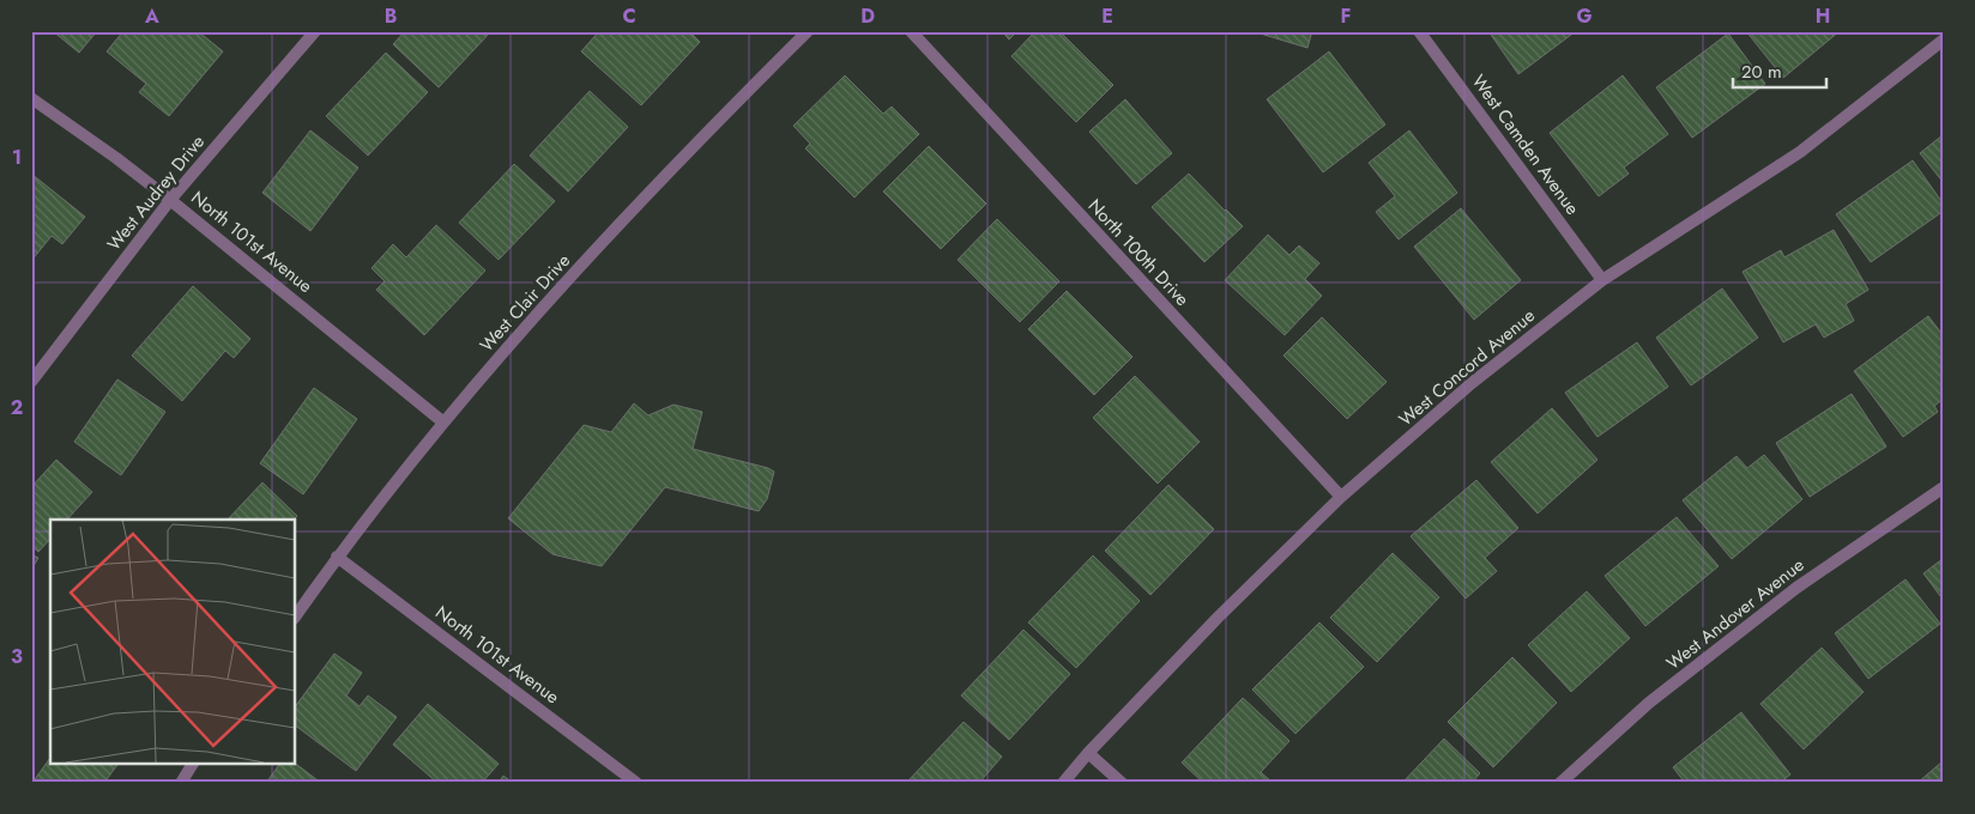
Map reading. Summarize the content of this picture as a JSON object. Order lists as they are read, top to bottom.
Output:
{
  "streets": {
    "street": [
      "West Camden Avenue",
      "West Audrey Drive",
      "North 101st Avenue",
      "North 100th Drive",
      "West Clair Drive",
      "West Concord Avenue",
      "West Andover Avenue"
    ]
  },
  "crossings": [
    ["West Camden Avenue", "West Concord Avenue"],
    ["West Audrey Drive", "North 101st Avenue"],
    ["North 101st Avenue", "West Clair Drive"],
    ["North 100th Drive", "West Concord Avenue"]
  ],
  "scale_bar": "20 m",
  "grid": {
    "columns": [
      "A",
      "B",
      "C",
      "D",
      "E",
      "F",
      "G",
      "H"
    ],
    "rows": ["1", "2", "3"]
  }
}
